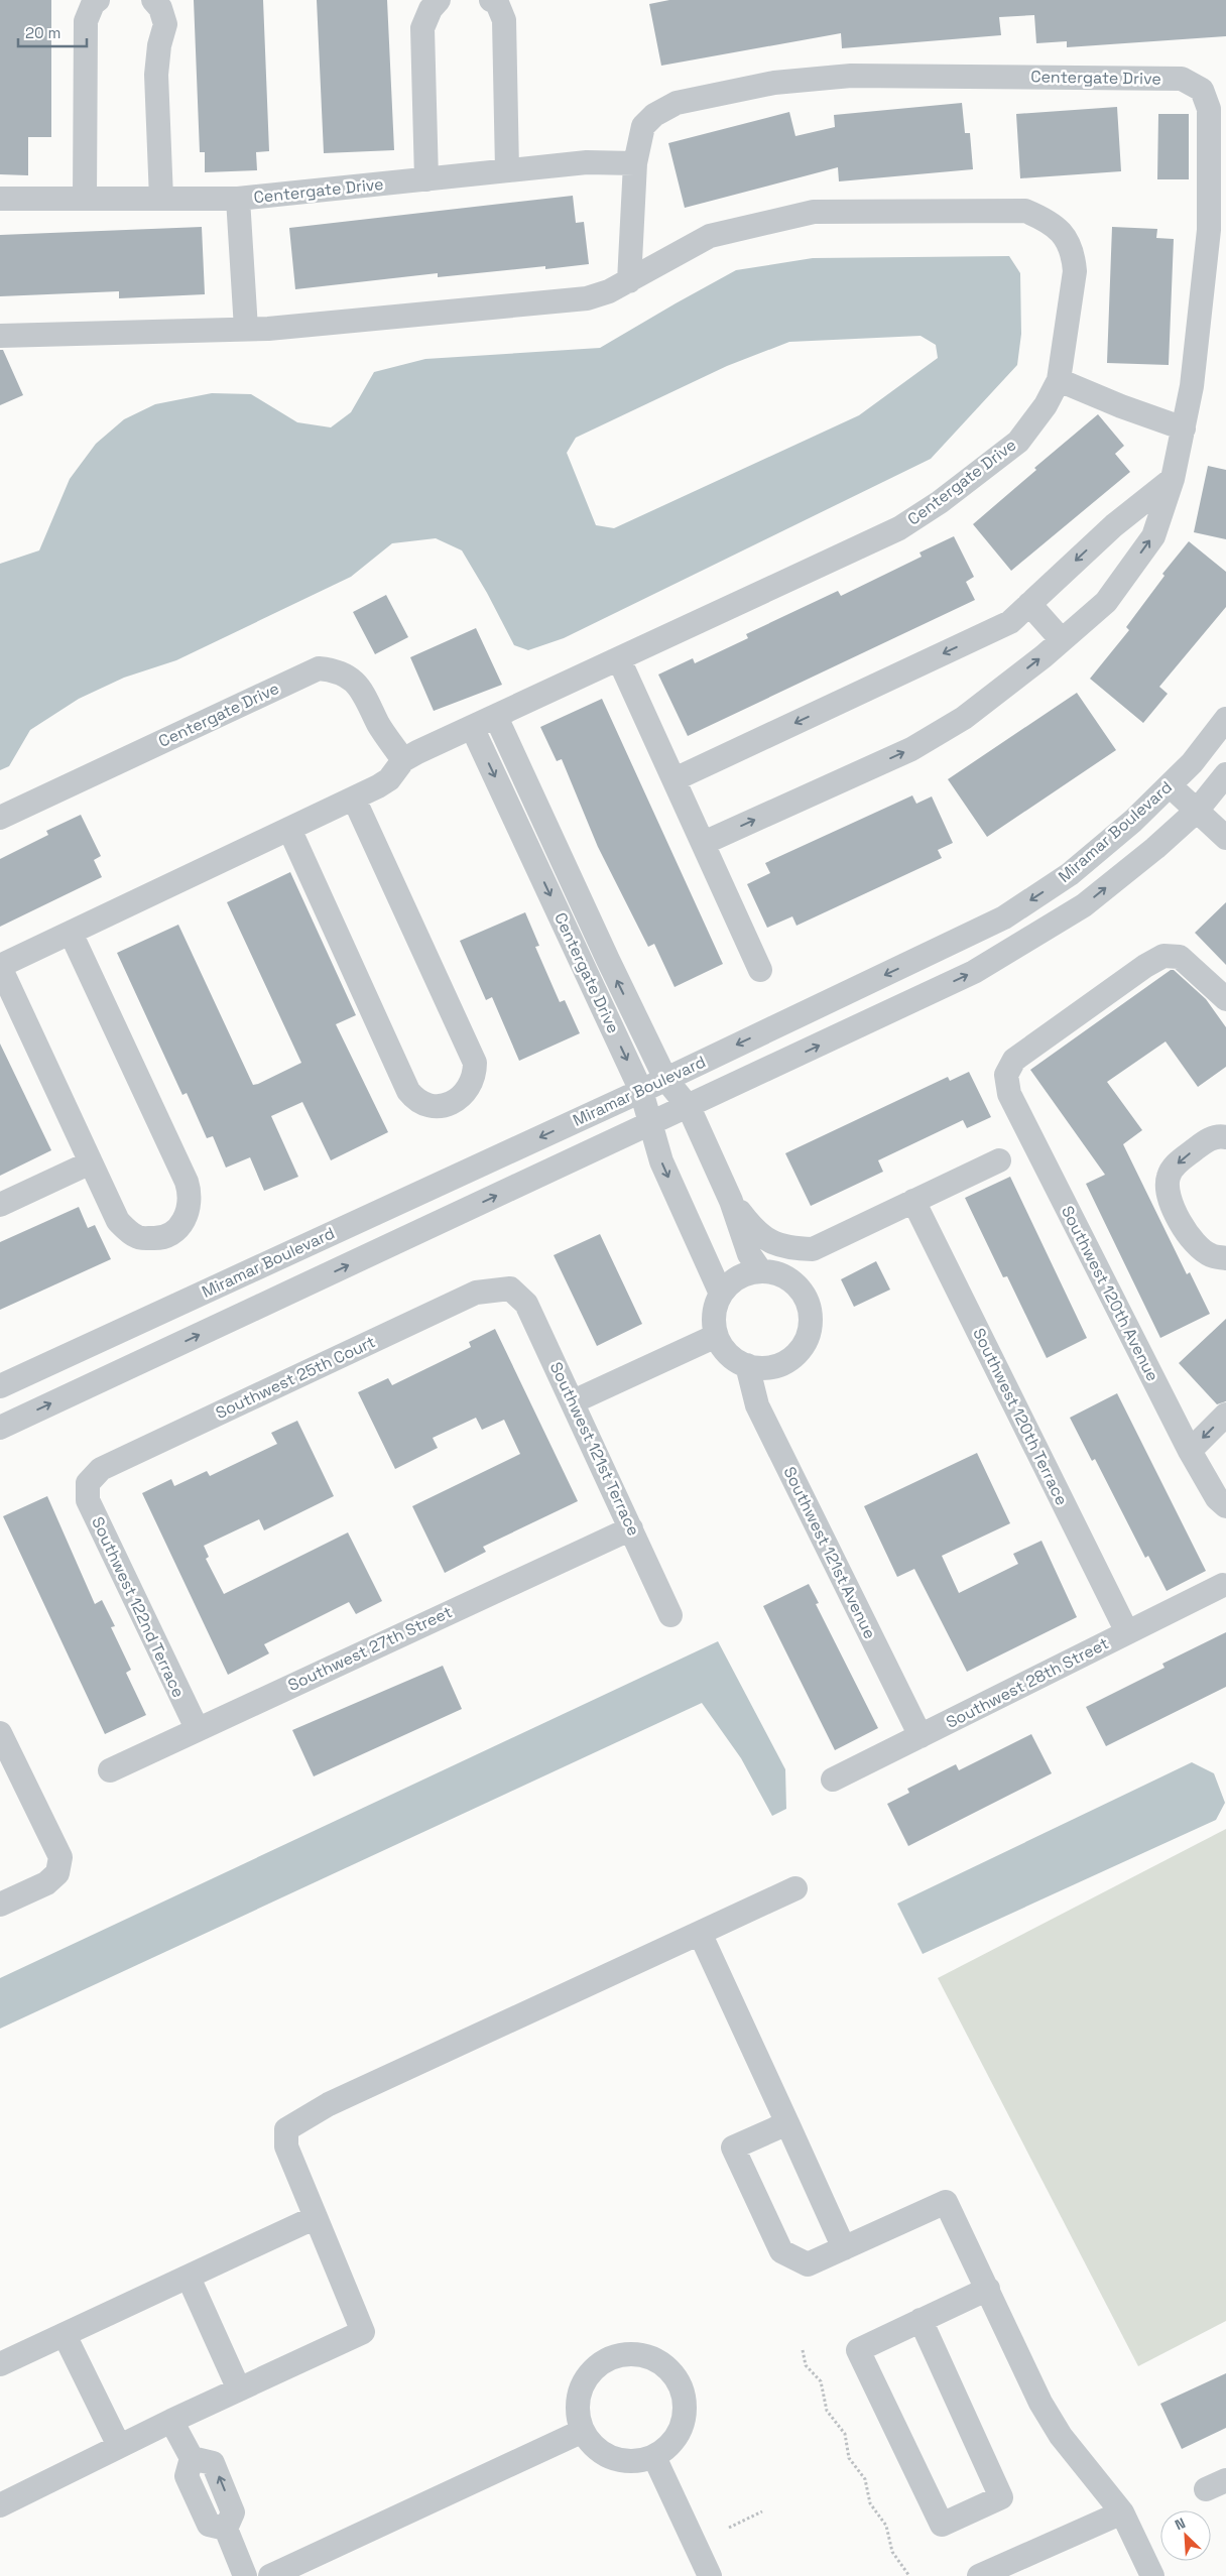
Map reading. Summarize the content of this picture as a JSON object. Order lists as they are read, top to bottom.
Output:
{
  "streets": {
    "street": [
      "Centergate Drive",
      "Miramar Boulevard",
      "Southwest 120th Avenue",
      "Southwest 25th Court",
      "Southwest 120th Terrace",
      "Southwest 121st Terrace",
      "Southwest 121st Avenue",
      "Southwest 122nd Terrace",
      "Southwest 27th Street",
      "Southwest 28th Street"
    ]
  },
  "crossings": [
    ["Centergate Drive", "Miramar Boulevard"],
    ["Southwest 25th Court", "Southwest 121st Terrace"],
    ["Southwest 25th Court", "Southwest 122nd Terrace"],
    ["Southwest 120th Terrace", "Southwest 28th Street"],
    ["Southwest 121st Terrace", "Southwest 27th Street"],
    ["Southwest 121st Avenue", "Southwest 28th Street"],
    ["Southwest 122nd Terrace", "Southwest 27th Street"]
  ],
  "scale_bar": "20 m",
  "north": "top left"
}
